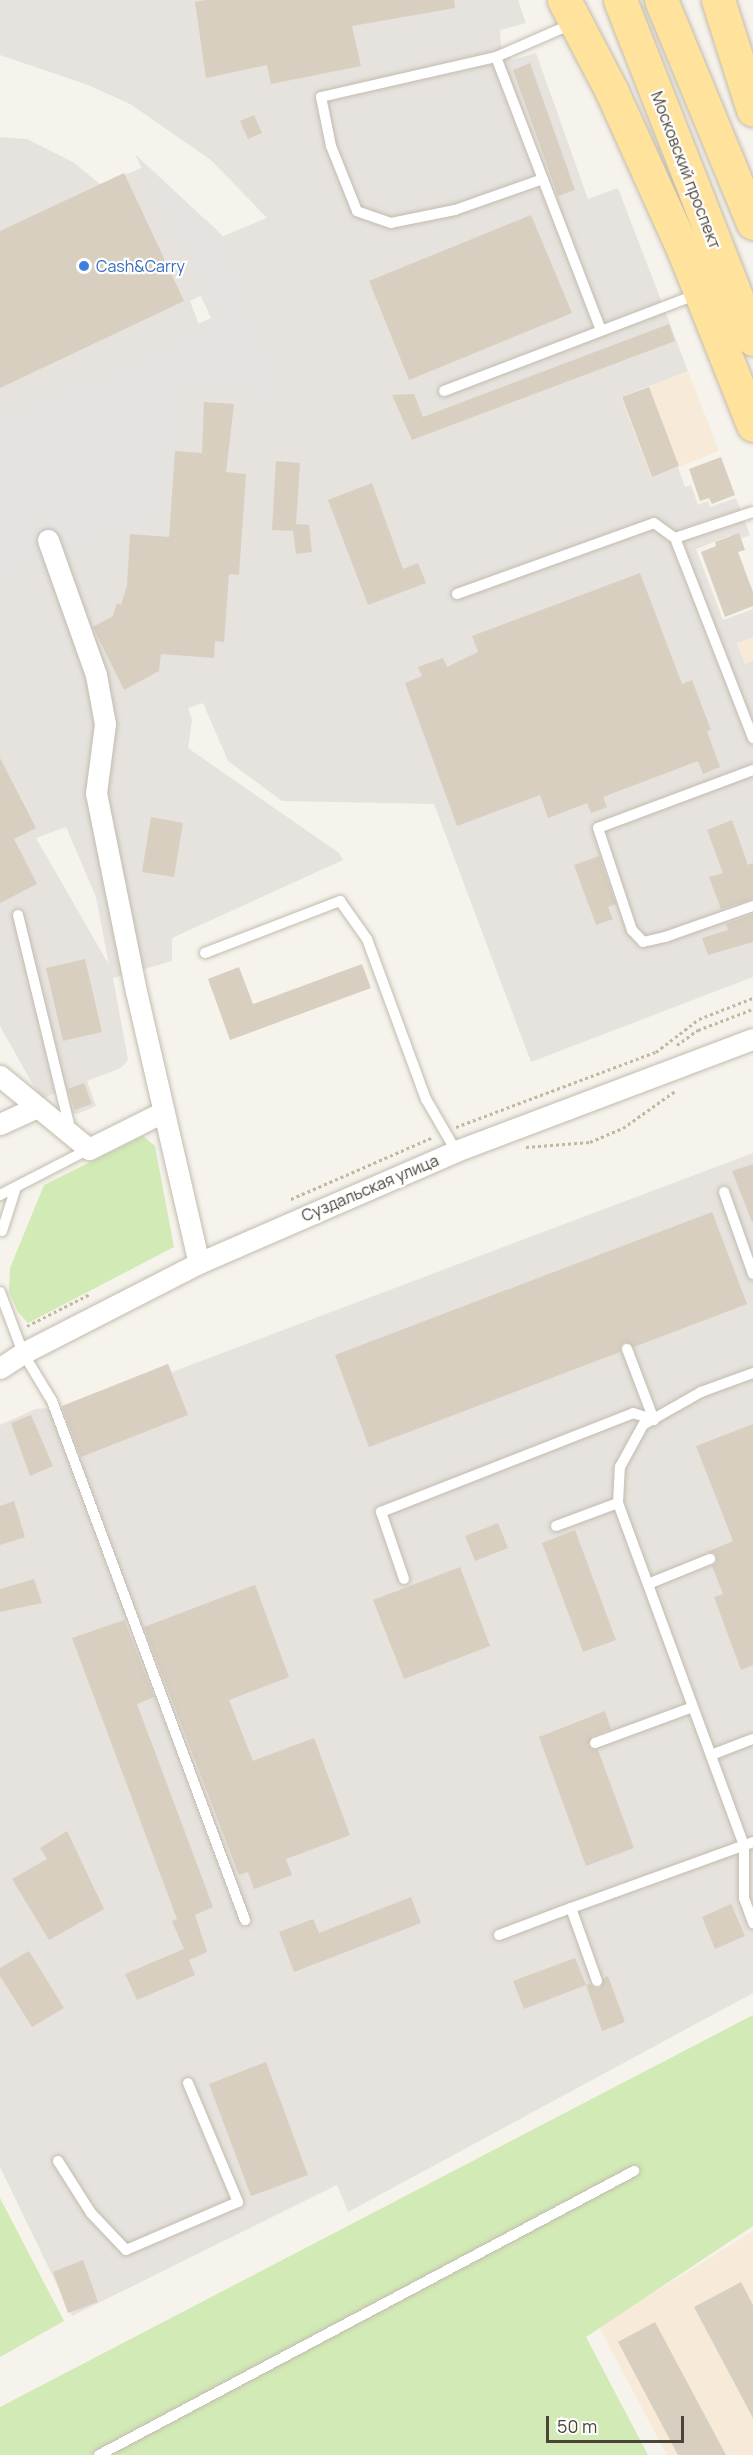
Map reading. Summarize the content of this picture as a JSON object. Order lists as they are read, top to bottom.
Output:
{
  "streets": {
    "main road": ["Московский проспект"],
    "street": ["Суздальская улица"]
  },
  "places": ["Cash&Carry"],
  "scale_bar": "50 m"
}
